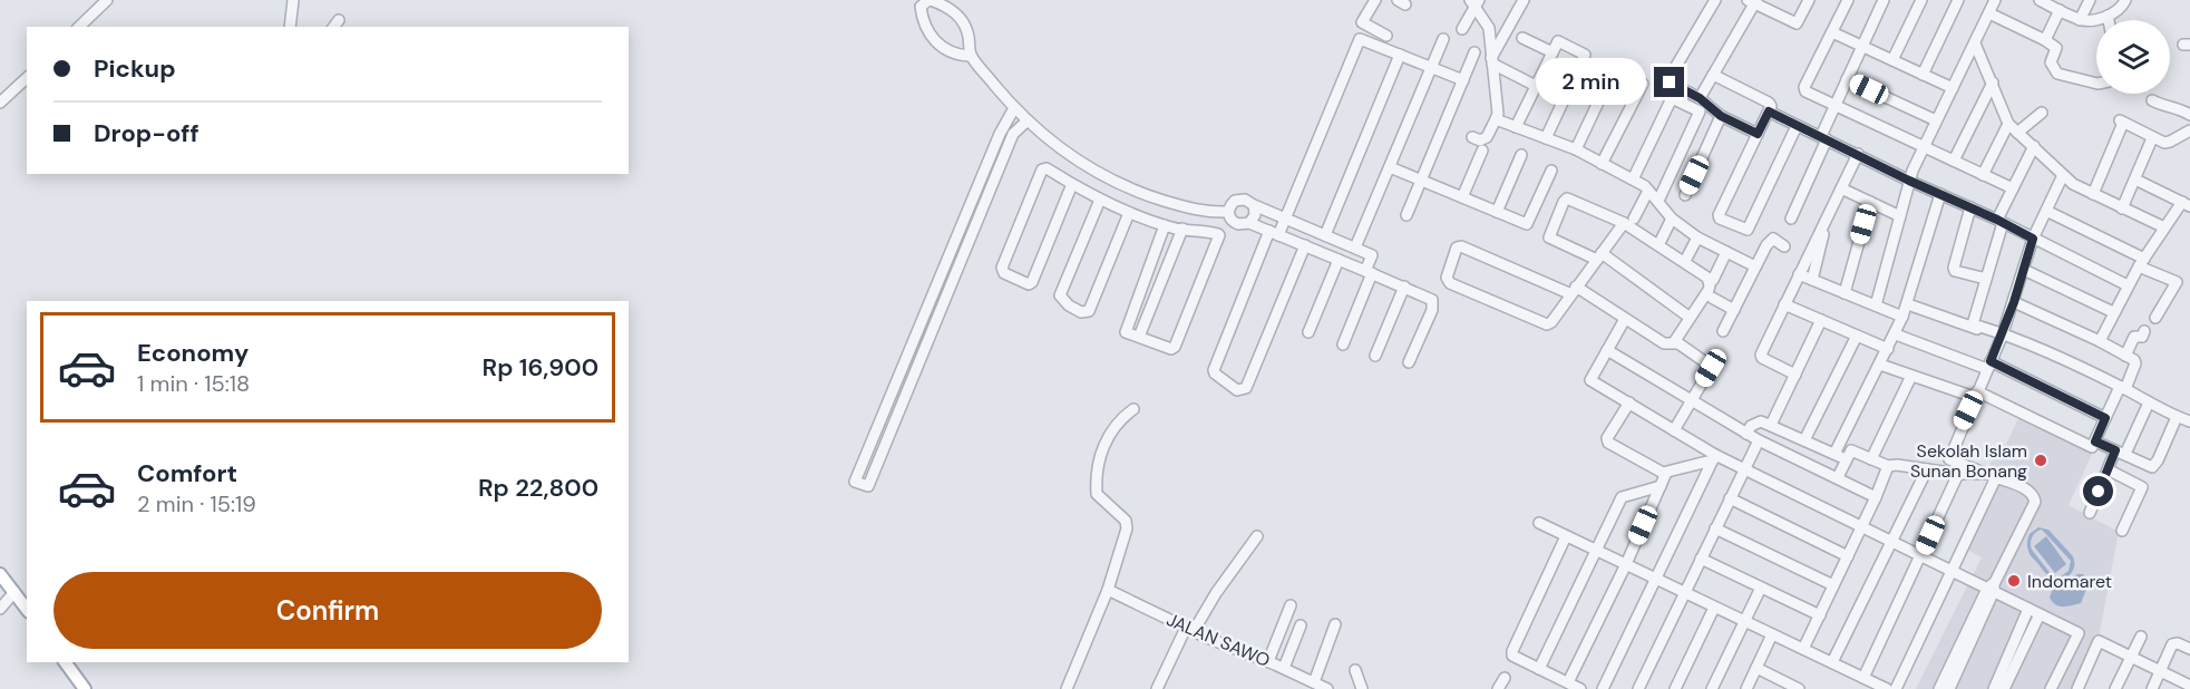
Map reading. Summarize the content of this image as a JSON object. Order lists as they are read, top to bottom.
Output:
{
  "streets": {
    "street": ["JALAN SAWO"]
  },
  "places": ["Sekolah Islam Sunan Bonang", "Indomaret"],
  "page": {
    "banner": ["Pickup", "Drop-off"],
    "bubble": "2 min",
    "list": [
      {
        "name": "Economy",
        "note": "1 min · 15:18",
        "value": "Rp 16,900"
      },
      {
        "name": "Comfort",
        "note": "2 min · 15:19",
        "value": "Rp 22,800"
      }
    ],
    "buttons": "Confirm"
  }
}
